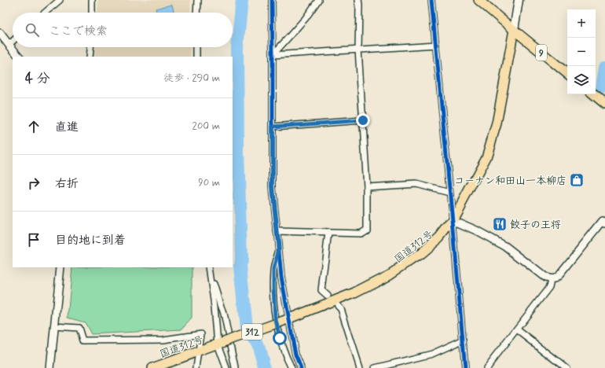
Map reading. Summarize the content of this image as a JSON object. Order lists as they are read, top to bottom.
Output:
{
  "streets": {
    "highway": ["9", "国道312号", "312"]
  },
  "crossings": [
    ["9", "国道312号"]
  ],
  "places": {
    "shop": ["コーナン和田山一本柳店"],
    "restaurant": ["餃子の王将"]
  },
  "page": {
    "map_buttons": ["+", "−"],
    "search": "ここで検索",
    "heading": ["4 分", "徒歩 · 290 m"],
    "list": [
      ["直進", "200 m"],
      ["右折", "90 m"],
      "目的地に到着"
    ]
  }
}
